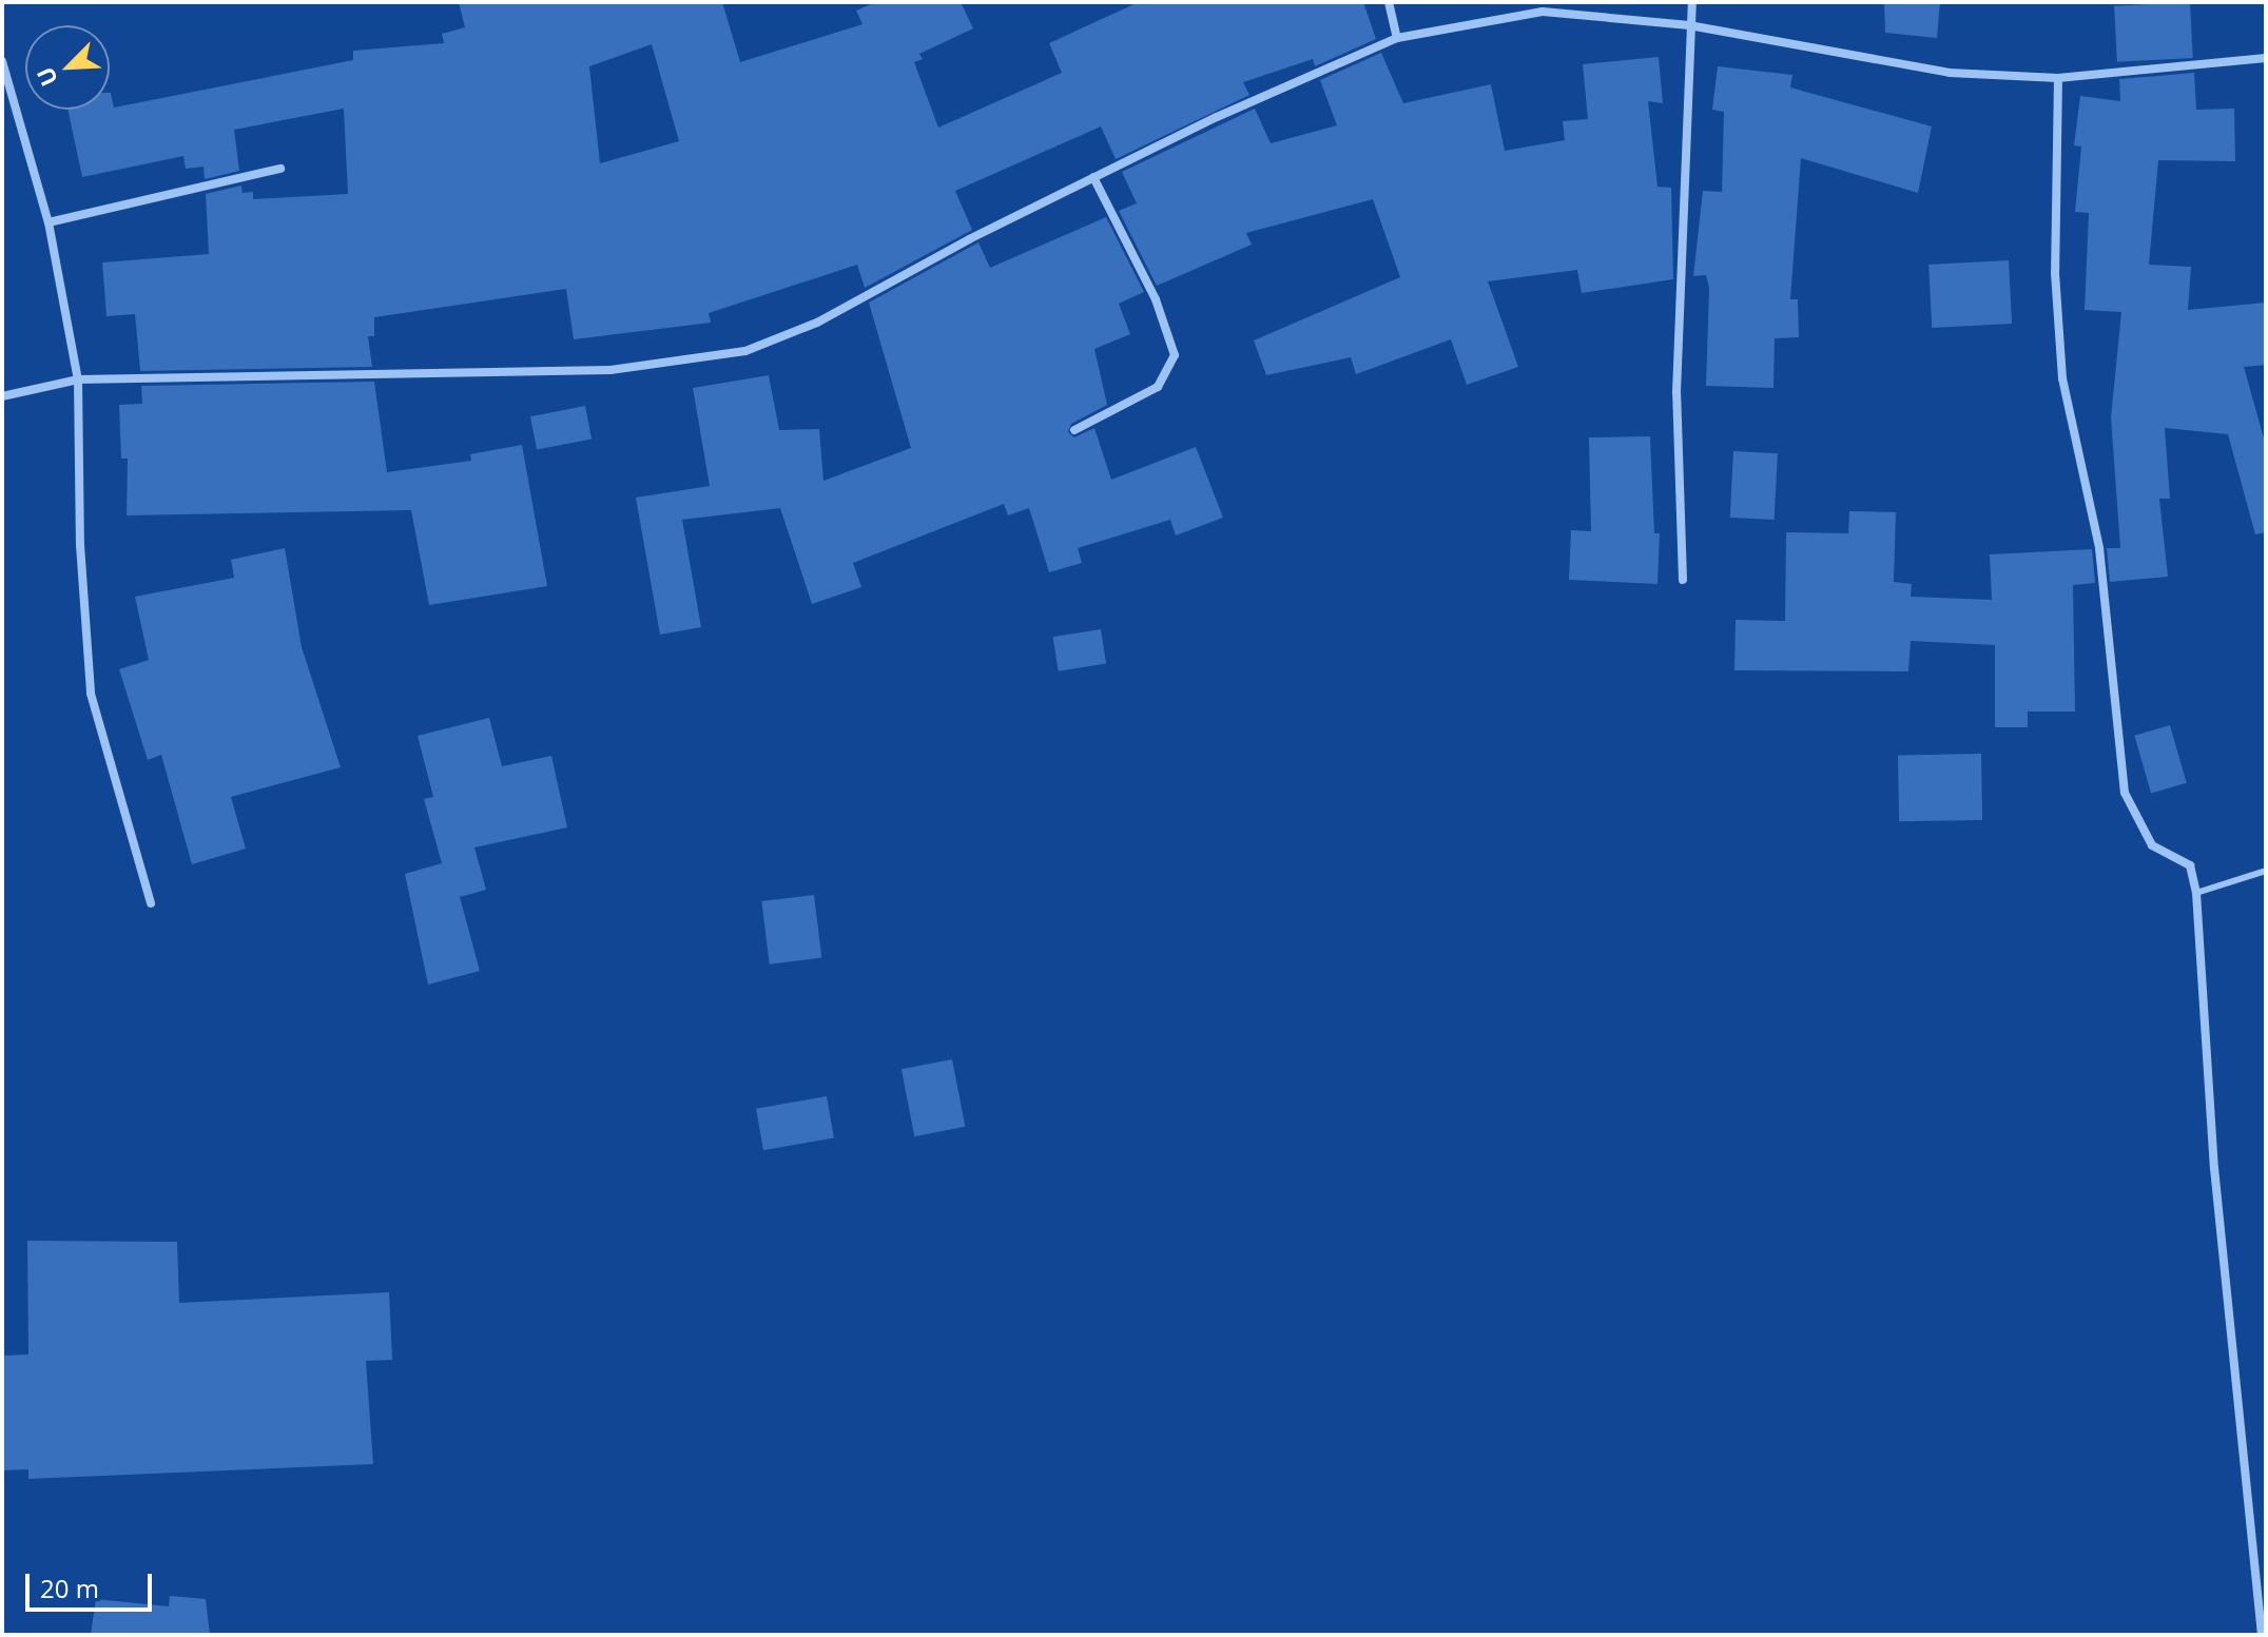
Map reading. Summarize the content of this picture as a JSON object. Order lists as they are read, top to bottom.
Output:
{
  "scale_bar": "20 m",
  "north": "bottom left"
}
